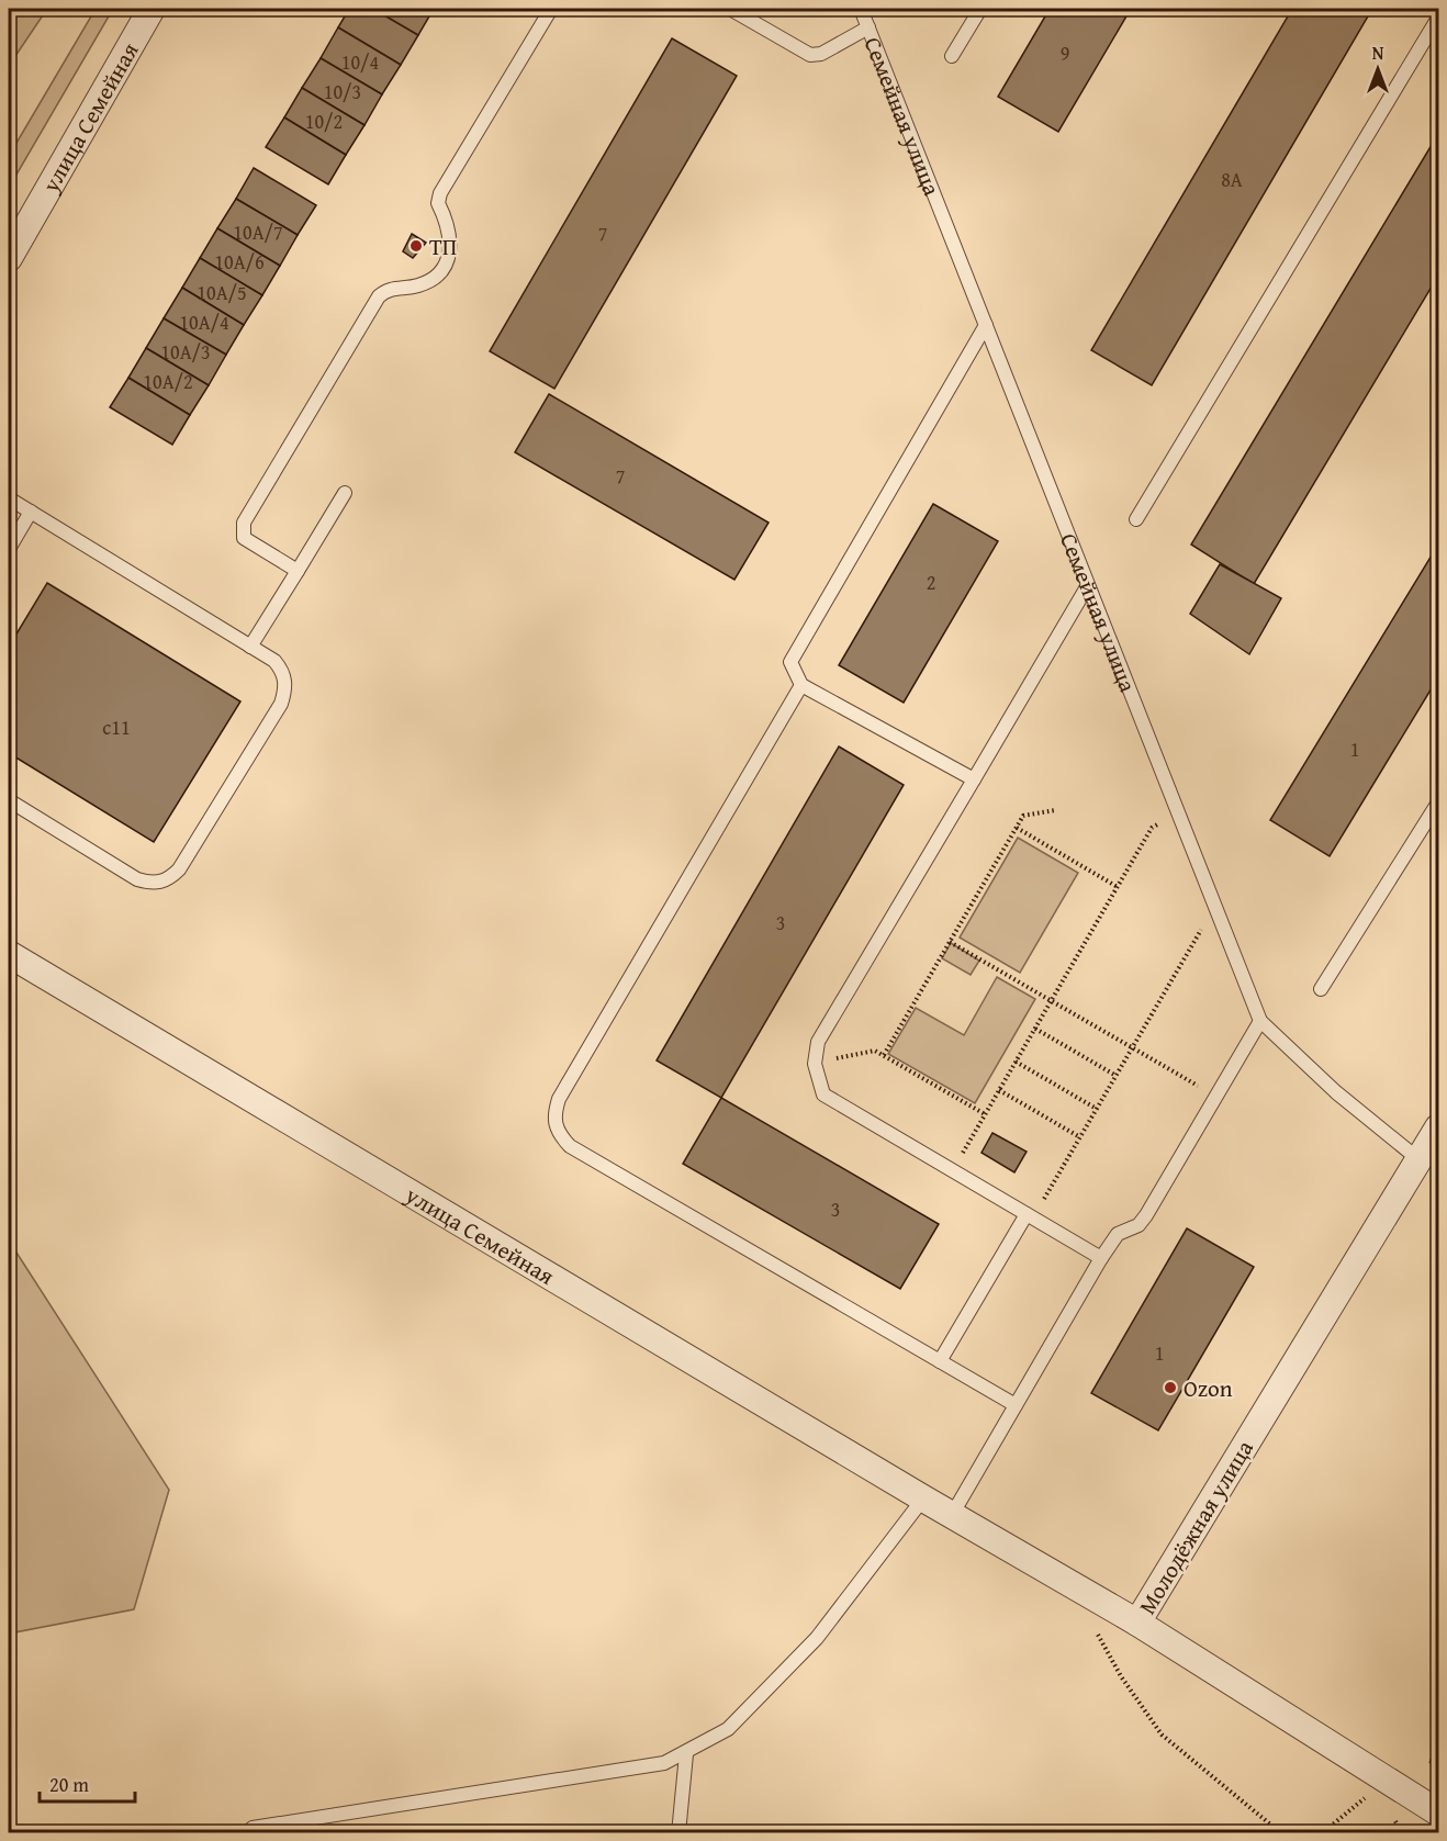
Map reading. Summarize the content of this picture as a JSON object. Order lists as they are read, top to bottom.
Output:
{
  "streets": {
    "street": ["улица Семейная", "Молодёжная улица"],
    "lane": ["Семейная улица"]
  },
  "crossings": [
    ["Семейная улица", "Молодёжная улица"]
  ],
  "places": ["ТП", "Ozon"],
  "house_numbers": [
    "9",
    "10/4",
    "10/3",
    "10/2",
    "8А",
    "10А/7",
    "7",
    "10А/6",
    "10А/5",
    "10А/4",
    "10А/3",
    "10А/2",
    "7",
    "2",
    "с11",
    "1",
    "3",
    "3",
    "1"
  ],
  "scale_bar": "20 m",
  "north": "top"
}
